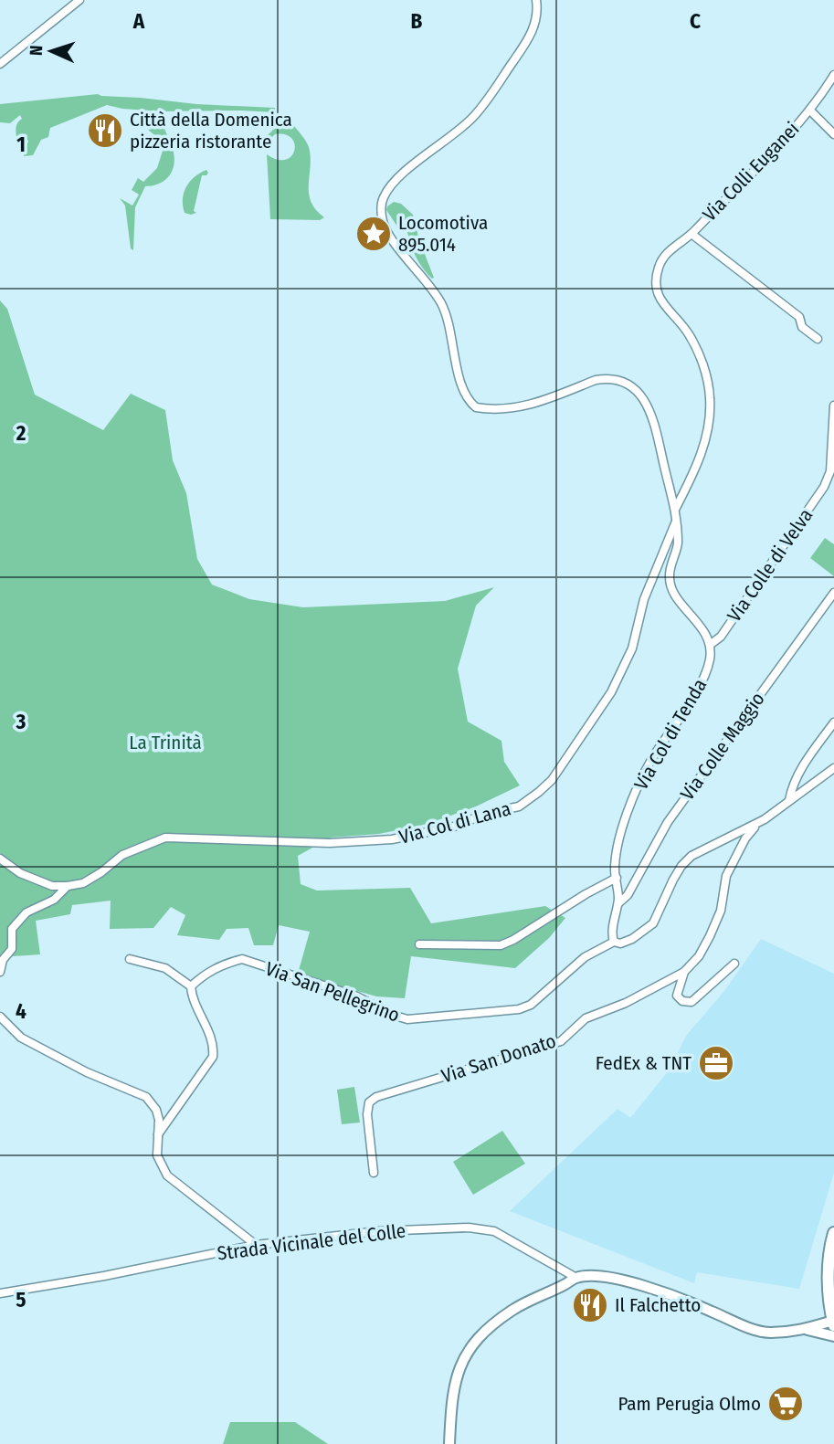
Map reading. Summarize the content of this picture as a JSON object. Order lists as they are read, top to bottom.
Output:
{
  "streets": {
    "street": [
      "Via Colli Euganei",
      "Via Colle di Velva",
      "Via Col di Tenda",
      "Via Colle Maggio",
      "Via Col di Lana",
      "Via San Pellegrino",
      "Via San Donato",
      "Strada Vicinale del Colle"
    ]
  },
  "crossings": [
    ["Via Colle di Velva", "Via Col di Tenda"],
    ["Via Col di Tenda", "Via Colle Maggio"],
    ["Via Col di Tenda", "Via San Pellegrino"]
  ],
  "parks": ["La Trinità"],
  "places": {
    "restaurant": ["Città della Domenica pizzeria ristorante", "Il Falchetto"],
    "place": ["Locomotiva 895.014"],
    "office": ["FedEx & TNT"],
    "supermarket": ["Pam Perugia Olmo"]
  },
  "north": "left",
  "grid": {
    "columns": ["A", "B", "C"],
    "rows": [
      "1",
      "2",
      "3",
      "4",
      "5"
    ]
  }
}
